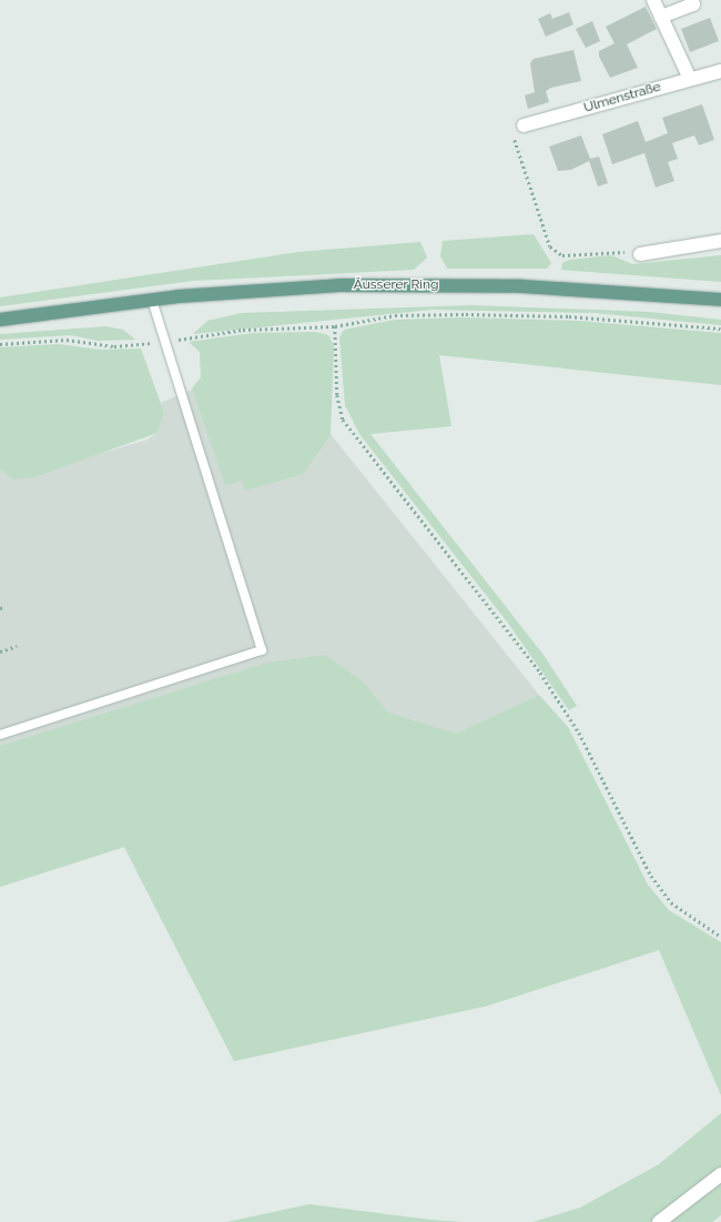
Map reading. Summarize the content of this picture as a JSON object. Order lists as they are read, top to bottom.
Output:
{
  "streets": {
    "main road": ["Äusserer Ring"],
    "street": ["Ulmenstraße"]
  }
}
